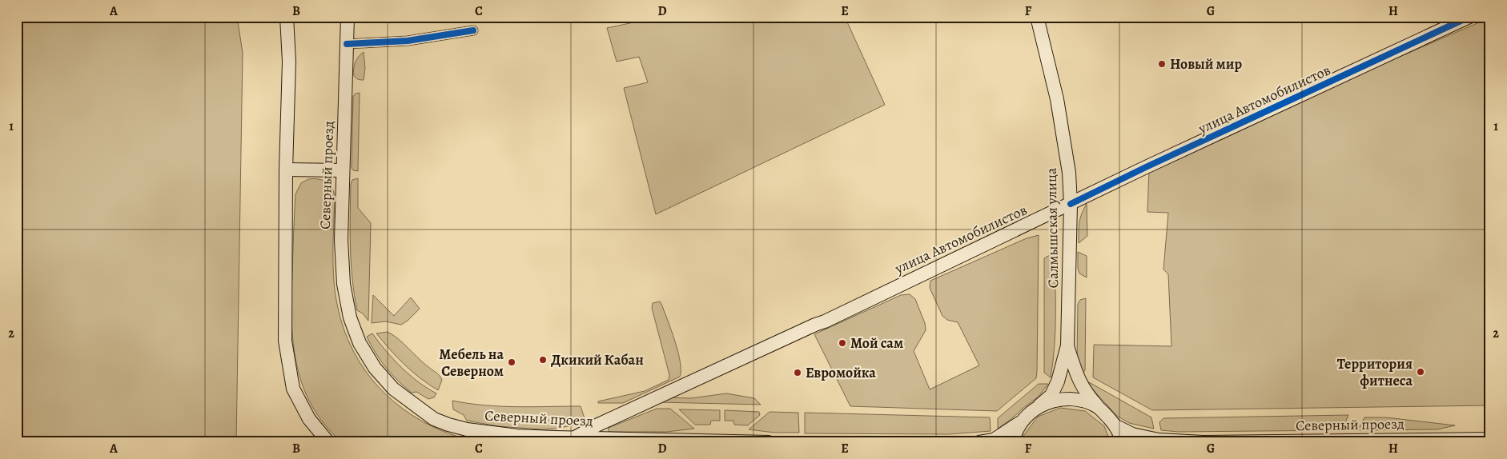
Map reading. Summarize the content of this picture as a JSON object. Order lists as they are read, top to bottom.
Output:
{
  "streets": {
    "main road": ["улица Автомобилистов", "Северный проезд", "Салмышская улица"]
  },
  "crossings": [
    ["улица Автомобилистов", "Северный проезд"],
    ["улица Автомобилистов", "Салмышская улица"]
  ],
  "places": [
    "Новый мир",
    "Мой сам",
    "Дкикий Кабан",
    "Мебель на Северном",
    "Территория фитнеса",
    "Евромойка"
  ],
  "grid": {
    "columns": [
      "A",
      "B",
      "C",
      "D",
      "E",
      "F",
      "G",
      "H"
    ],
    "rows": ["1", "2"]
  }
}
